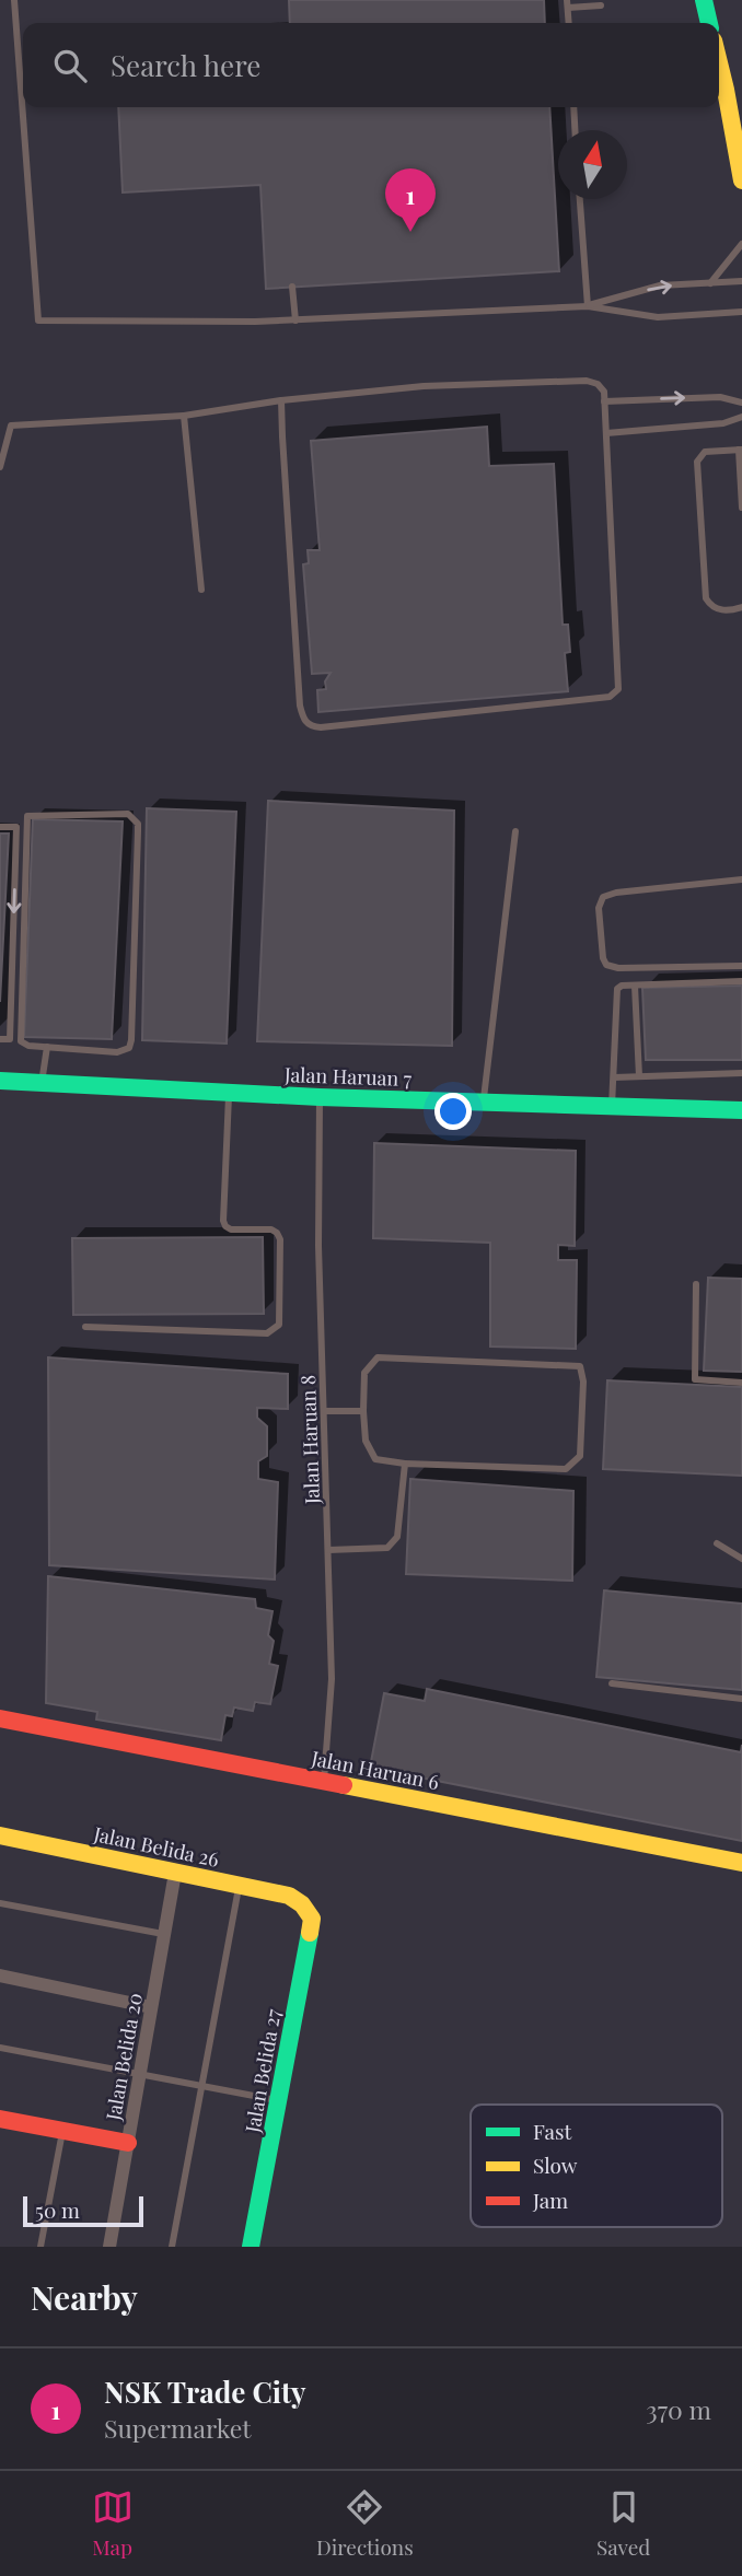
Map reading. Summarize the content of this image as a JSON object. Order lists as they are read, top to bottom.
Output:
{
  "streets": {
    "street": [
      "Jalan Haruan 7",
      "Jalan Haruan 6",
      "Jalan Belida 26",
      "Jalan Belida 20",
      "Jalan Belida 27"
    ],
    "lane": ["Jalan Haruan 8"]
  },
  "crossings": [
    ["Jalan Haruan 7", "Jalan Haruan 8"],
    ["Jalan Haruan 8", "Jalan Haruan 6"],
    ["Jalan Belida 26", "Jalan Belida 20"],
    ["Jalan Belida 26", "Jalan Belida 27"]
  ],
  "legend": ["Fast", "Slow", "Jam"],
  "scale_bar": "50 m",
  "north": "top",
  "page": {
    "search": "Search here",
    "pins": "1",
    "scale": "50 m",
    "heading": "Nearby",
    "list": [
      {
        "mark": "1",
        "name": "NSK Trade City",
        "note": "Supermarket",
        "value": "370 m"
      }
    ],
    "nav": ["Map", "Directions", "Saved"]
  }
}
